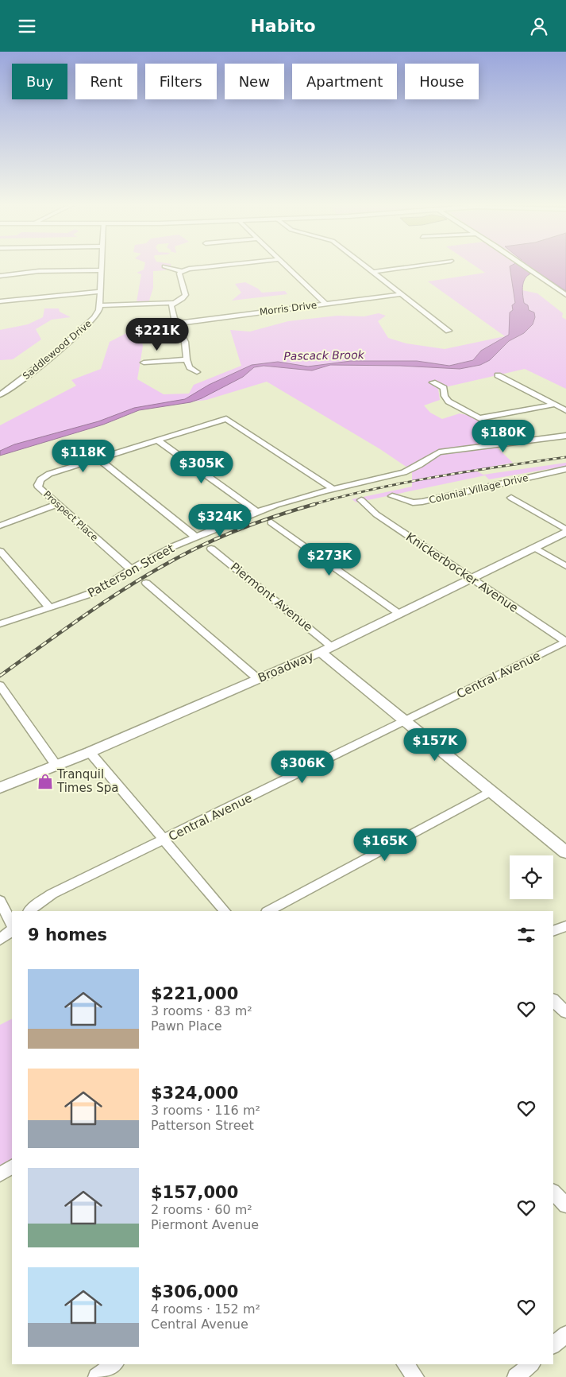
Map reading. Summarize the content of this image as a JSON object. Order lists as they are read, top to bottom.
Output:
{
  "streets": {
    "street": [
      "Morris Drive",
      "Saddlewood Drive",
      "Colonial Village Drive",
      "Prospect Place",
      "Patterson Street",
      "Knickerbocker Avenue",
      "Piermont Avenue",
      "Broadway",
      "Central Avenue"
    ]
  },
  "crossings": [
    ["Prospect Place", "Patterson Street"],
    ["Knickerbocker Avenue", "Broadway"],
    ["Knickerbocker Avenue", "Central Avenue"],
    ["Piermont Avenue", "Broadway"],
    ["Piermont Avenue", "Central Avenue"]
  ],
  "water": ["Pascack Brook"],
  "places": {
    "shop": ["Tranquil Times Spa"]
  },
  "page": {
    "header": "Habito",
    "chip": [
      "Buy",
      "Rent",
      "Filters",
      "New",
      "Apartment",
      "House"
    ],
    "price": [
      "$221K",
      "$180K",
      "$118K",
      "$305K",
      "$324K",
      "$273K",
      "$157K",
      "$306K",
      "$165K"
    ],
    "heading": "9 homes",
    "list": [
      {
        "name": "$221,000",
        "note": "3 rooms · 83 m² · Pawn Place"
      },
      {
        "name": "$324,000",
        "note": "3 rooms · 116 m² · Patterson Street"
      },
      {
        "name": "$157,000",
        "note": "2 rooms · 60 m² · Piermont Avenue"
      },
      {
        "name": "$306,000",
        "note": "4 rooms · 152 m² · Central Avenue"
      }
    ]
  }
}
